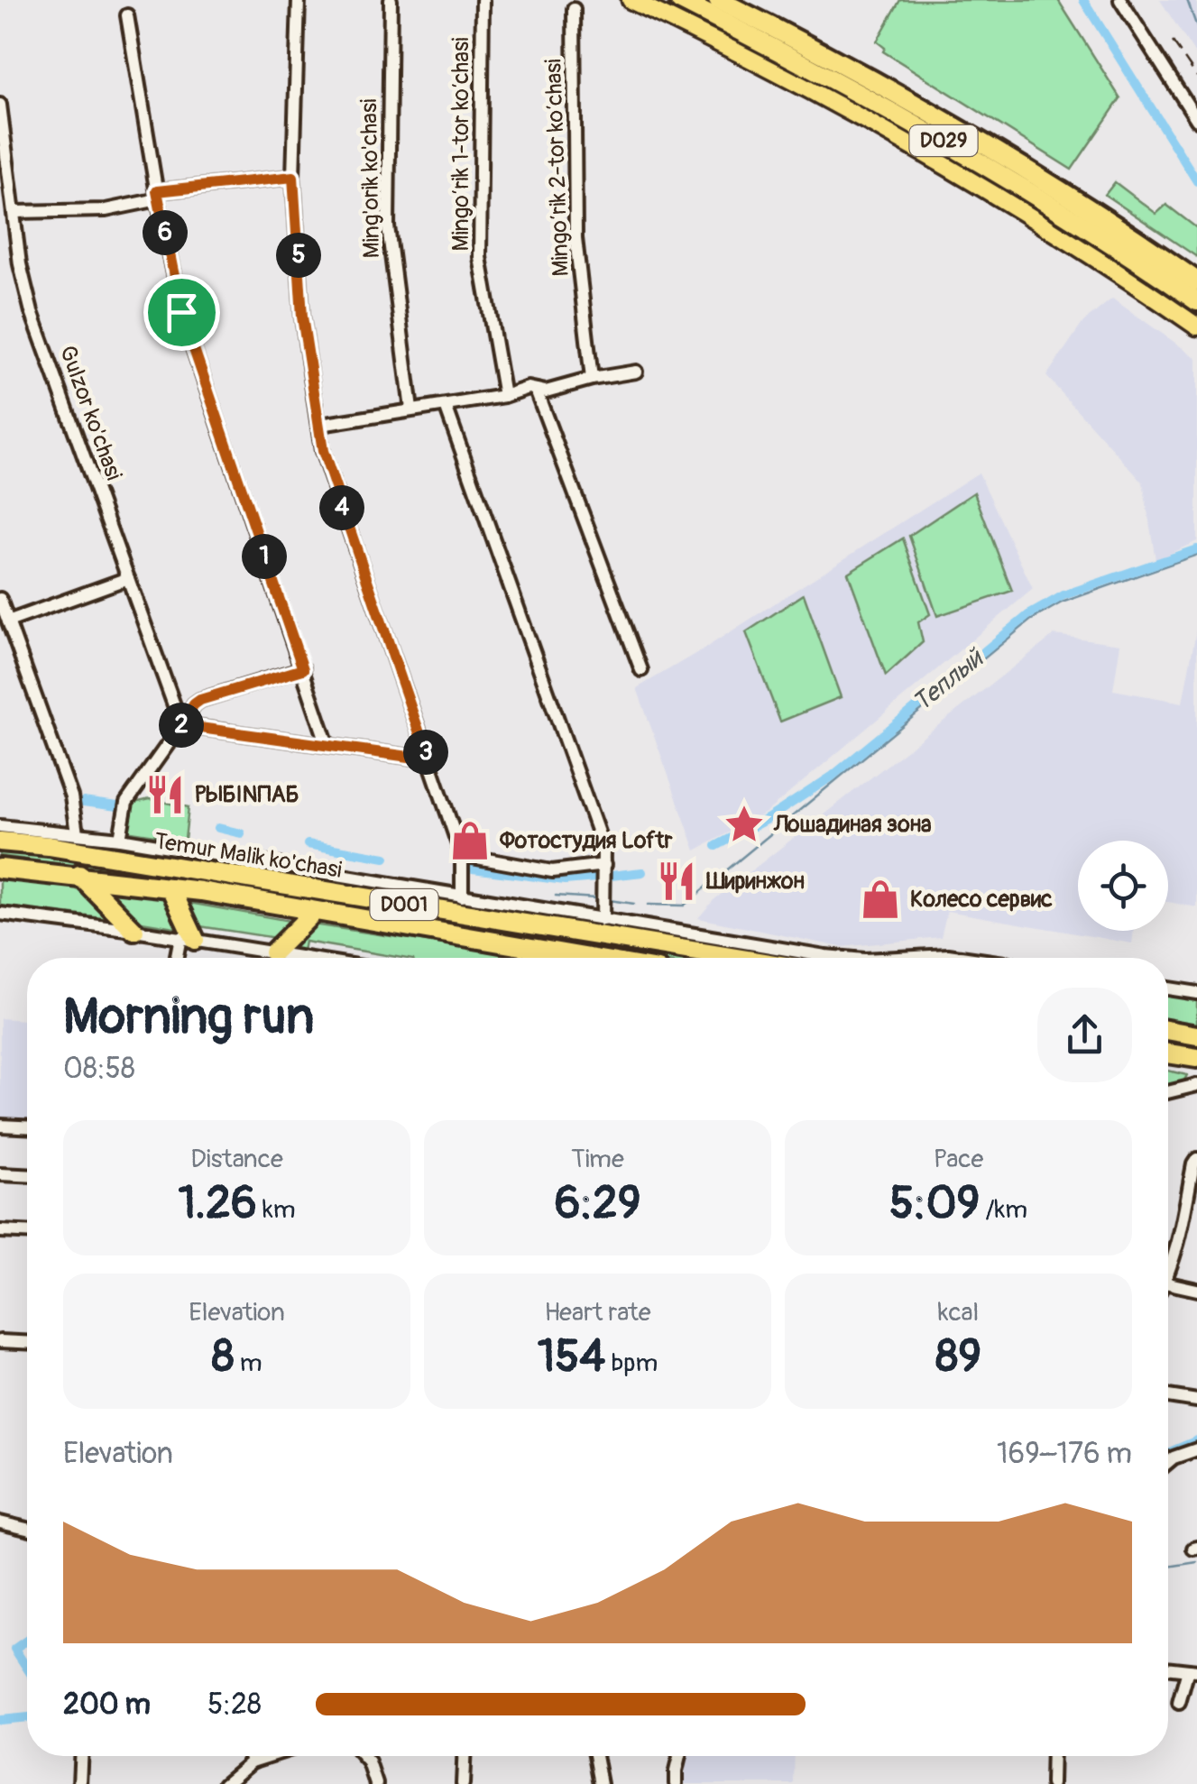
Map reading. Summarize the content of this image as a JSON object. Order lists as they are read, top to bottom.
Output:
{
  "streets": {
    "highway": ["D029", "Temur Malik ko'chasi", "D001"],
    "street": [
      "Mingo‘rik 1-tor ko‘chasi",
      "Mingo‘rik 2-tor ko‘chasi",
      "Ming'orik ko'chasi",
      "Gulzor ko'chasi"
    ]
  },
  "water": ["Теплый"],
  "places": {
    "restaurant": ["РЫБINПАБ", "Ширинжон"],
    "place": ["Лошадиная зона"],
    "shop": ["Фотостудия Loftr", "Колесо сервис"]
  },
  "page": {
    "pins": [
      "6",
      "5",
      "4",
      "1",
      "2",
      "3"
    ],
    "heading": ["Morning run", "08:58"],
    "stats": [
      ["Distance", "1.26 km"],
      ["Time", "6:29"],
      ["Pace", "5:09 /km"],
      ["Elevation", "8 m"],
      ["Heart rate", "154 bpm"],
      ["kcal", "89"]
    ],
    "chart": ["Elevation", "169–176 m"],
    "list": [
      {
        "name": "200 m",
        "note": "5:28"
      }
    ]
  }
}
